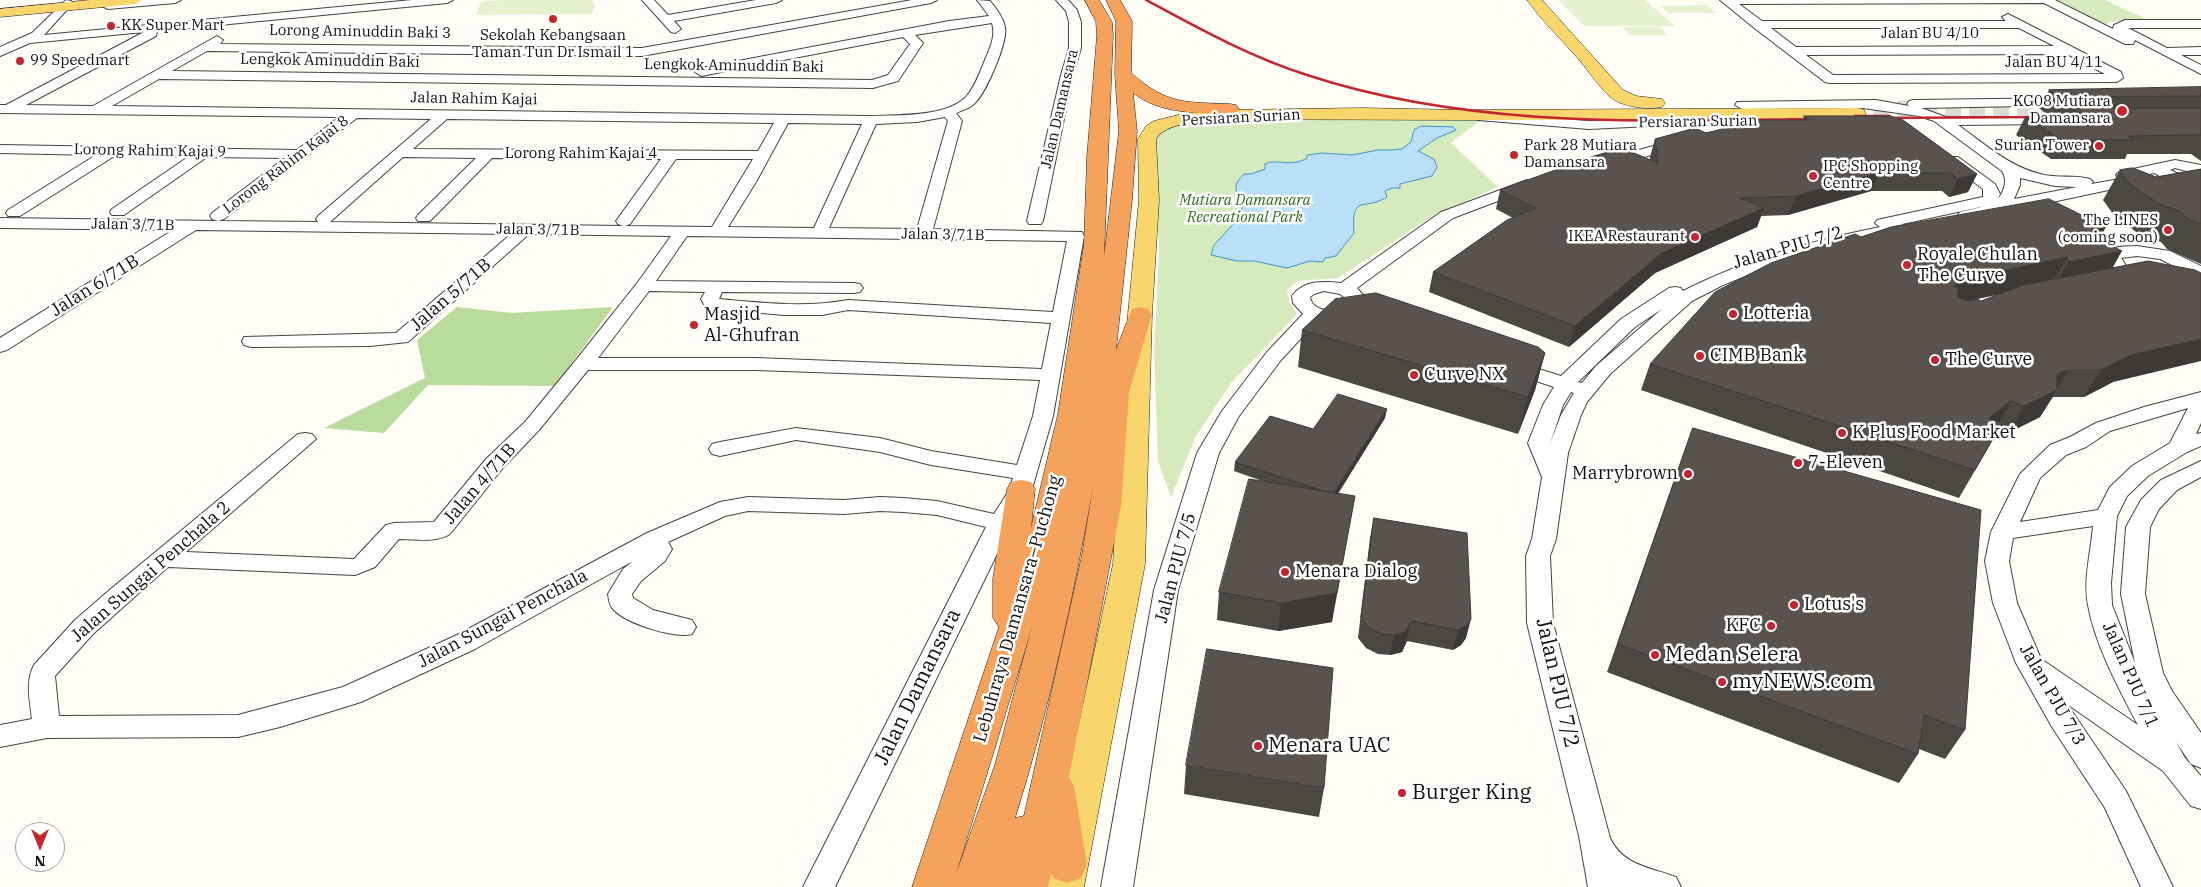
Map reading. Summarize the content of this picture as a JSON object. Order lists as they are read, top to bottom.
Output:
{
  "streets": {
    "highway": ["Lebuhraya Damansara–Puchong"],
    "main road": ["Persiaran Surian"],
    "street": [
      "Lorong Aminuddin Baki 3",
      "Jalan BU 4/10",
      "Lengkok Aminuddin Baki",
      "Jalan BU 4/11",
      "Jalan Rahim Kajai",
      "Jalan Damansara",
      "Lorong Rahim Kajai 9",
      "Lorong Rahim Kajai 4",
      "Lorong Rahim Kajai 8",
      "Jalan 3/71B",
      "Jalan PJU 7/2",
      "Jalan 6/71B",
      "Jalan 5/71B",
      "Jalan 4/71B",
      "Jalan PJU 7/5",
      "Jalan Sungai Penchala 2",
      "Jalan Sungai Penchala",
      "Jalan PJU 7/1",
      "Jalan PJU 7/3"
    ]
  },
  "crossings": [
    ["Jalan BU 4/10", "Jalan BU 4/11"],
    ["Jalan Rahim Kajai", "Lorong Rahim Kajai 8"],
    ["Jalan Damansara", "Jalan 3/71B"],
    ["Jalan Damansara", "Jalan Sungai Penchala"],
    ["Lorong Rahim Kajai 9", "Lorong Rahim Kajai 8"],
    ["Jalan 3/71B", "Jalan 6/71B"],
    ["Jalan 3/71B", "Jalan 5/71B"],
    ["Jalan 3/71B", "Jalan 4/71B"],
    ["Jalan 4/71B", "Jalan Sungai Penchala 2"],
    ["Jalan Sungai Penchala 2", "Jalan Sungai Penchala"]
  ],
  "parks": ["Mutiara Damansara Recreational Park"],
  "places": [
    "Sekolah Kebangsaan Taman Tun Dr Ismail 1",
    "KK Super Mart",
    "99 Speedmart",
    "KG08 Mutiara Damansara",
    "Surian Tower",
    "Park 28 Mutiara Damansara",
    "IPC Shopping Centre",
    "The LINES (coming soon)",
    "IKEA Restaurant",
    "Royale Chulan The Curve",
    "Lotteria",
    "Masjid Al-Ghufran",
    "CIMB Bank",
    "The Curve",
    "Curve NX",
    "K Plus Food Market",
    "7-Eleven",
    "Marrybrown",
    "Menara Dialog",
    "Lotus's",
    "KFC",
    "Medan Selera",
    "myNEWS.com",
    "Menara UAC",
    "Burger King"
  ],
  "north": "bottom"
}
